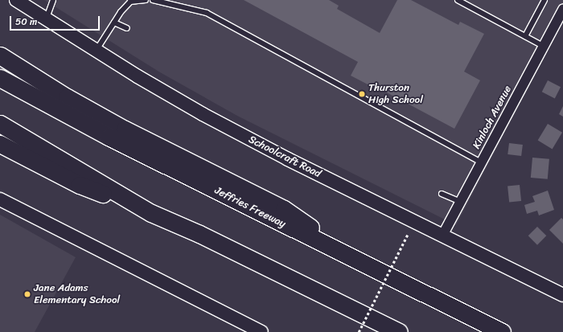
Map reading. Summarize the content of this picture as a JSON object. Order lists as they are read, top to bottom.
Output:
{
  "streets": {
    "highway": ["Jeffries Freeway"],
    "main road": ["Schoolcraft Road"],
    "street": ["Kinloch Avenue"]
  },
  "crossings": [
    ["Kinloch Avenue", "Schoolcraft Road"]
  ],
  "places": ["Thurston High School", "Jane Adams Elementary School"],
  "scale_bar": "50 m"
}
